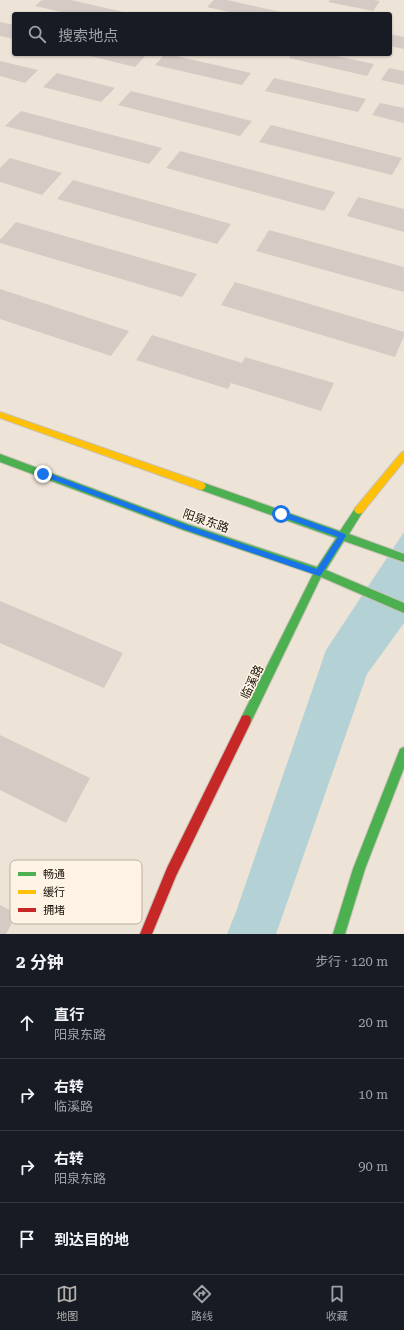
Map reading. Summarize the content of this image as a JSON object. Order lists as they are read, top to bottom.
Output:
{
  "streets": {
    "main road": ["阳泉东路", "临溪路"]
  },
  "crossings": [
    ["阳泉东路", "临溪路"]
  ],
  "legend": ["畅通", "缓行", "拥堵"],
  "page": {
    "search": "搜索地点",
    "heading": ["2 分钟", "步行 · 120 m"],
    "list": [
      ["直行", "阳泉东路", "20 m"],
      ["右转", "临溪路", "10 m"],
      ["右转", "阳泉东路", "90 m"],
      "到达目的地"
    ],
    "nav": ["地图", "路线", "收藏"]
  }
}
